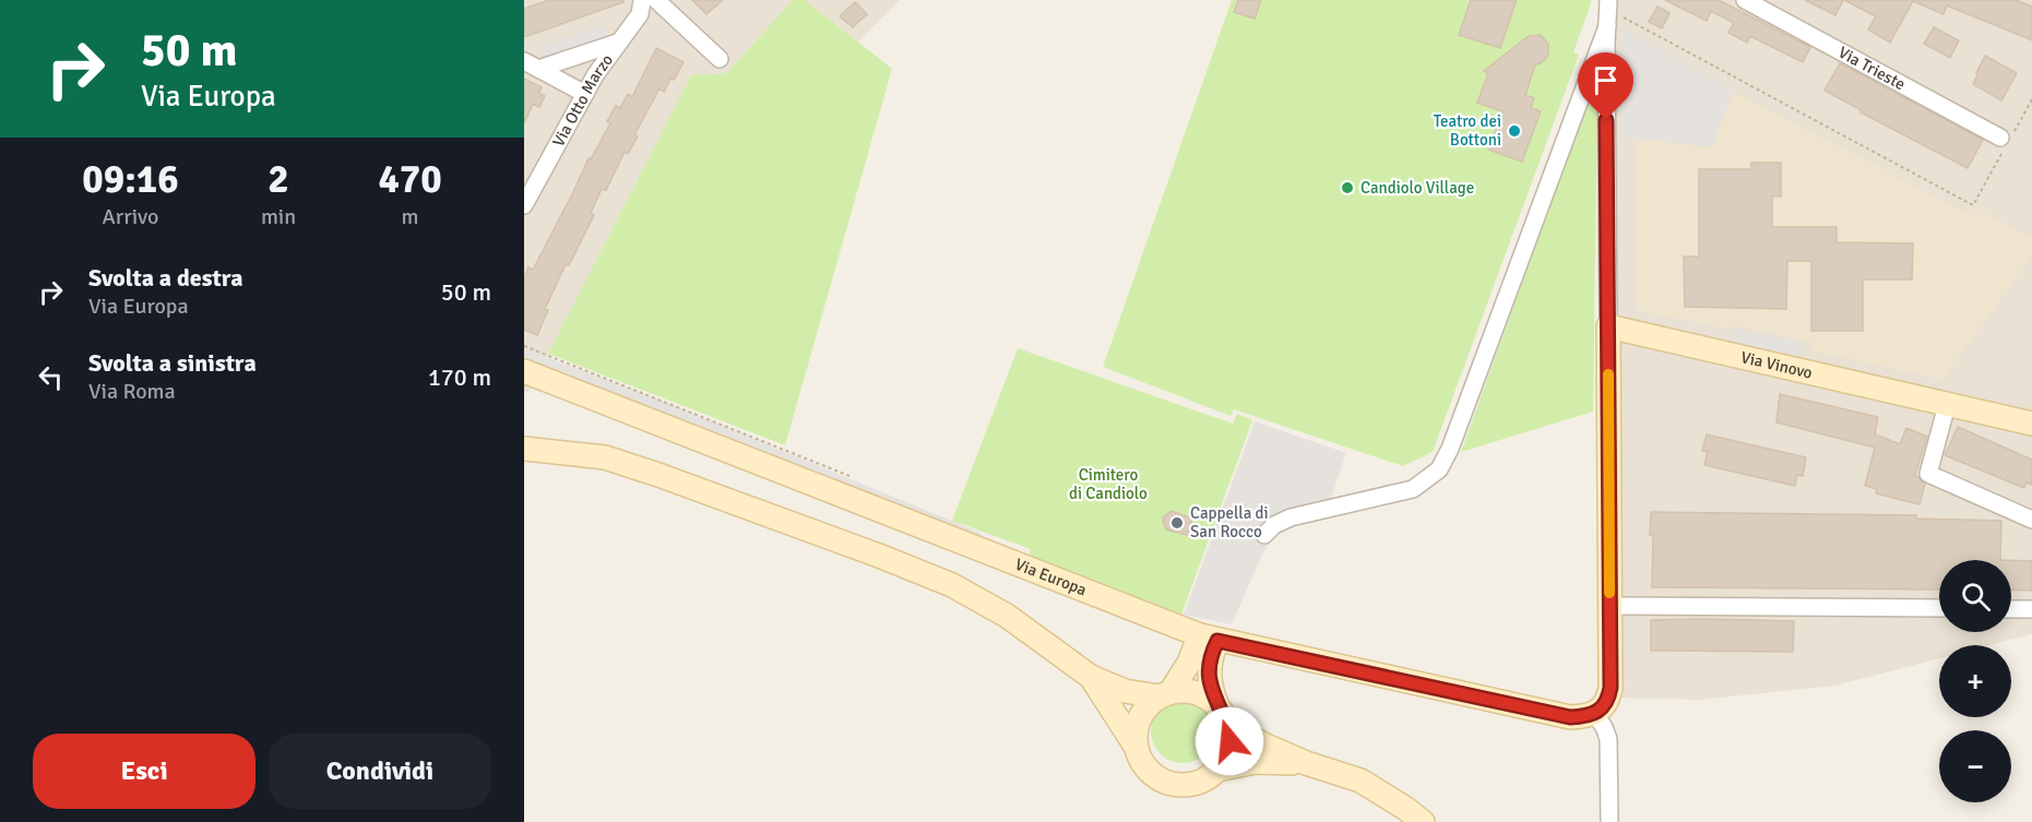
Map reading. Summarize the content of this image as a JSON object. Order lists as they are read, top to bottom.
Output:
{
  "streets": {
    "street": [
      "Via Trieste",
      "Via Otto Marzo",
      "Via Vinovo",
      "Via Europa"
    ]
  },
  "parks": ["Cimitero di Candiolo"],
  "places": ["Teatro dei Bottoni", "Candiolo Village", "Cappella di San Rocco"],
  "page": {
    "turn": ["50 m", "Via Europa"],
    "eta": [
      "09:16",
      "Arrivo",
      "2",
      "min",
      "470",
      "m"
    ],
    "list": [
      {
        "name": "Svolta a destra",
        "note": "Via Europa",
        "value": "50 m"
      },
      {
        "name": "Svolta a sinistra",
        "note": "Via Roma",
        "value": "170 m"
      }
    ],
    "map_buttons": ["+", "−"],
    "buttons": ["Esci", "Condividi"]
  }
}
